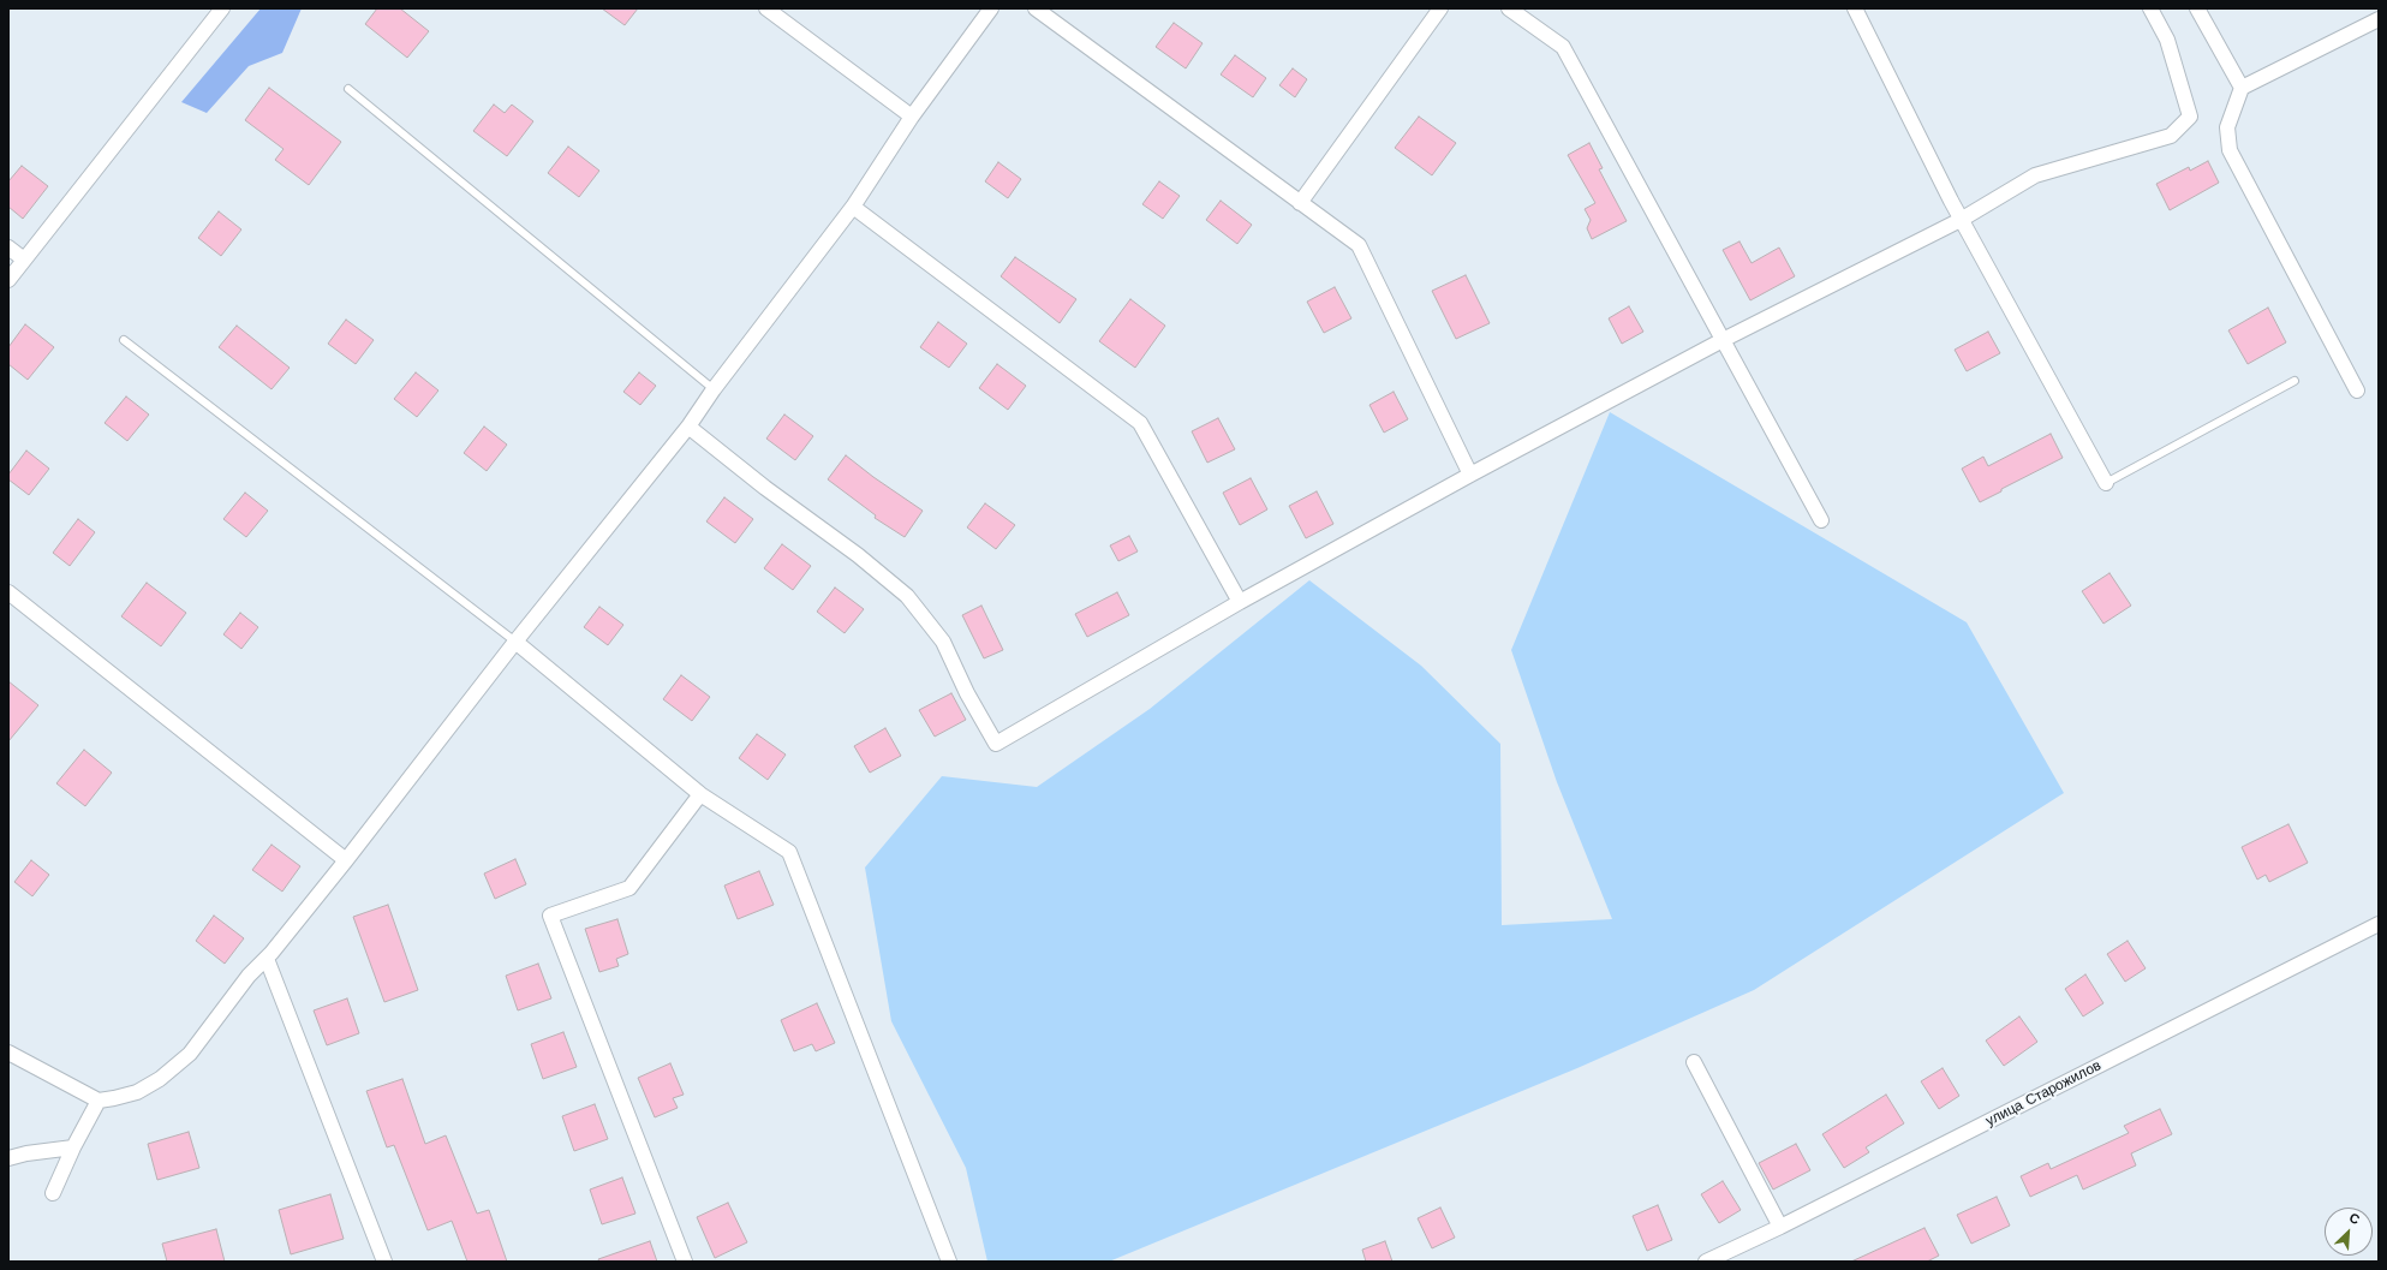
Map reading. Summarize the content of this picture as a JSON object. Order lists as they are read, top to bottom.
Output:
{
  "streets": {
    "street": ["улица Старожилов"]
  },
  "north": "top right"
}
